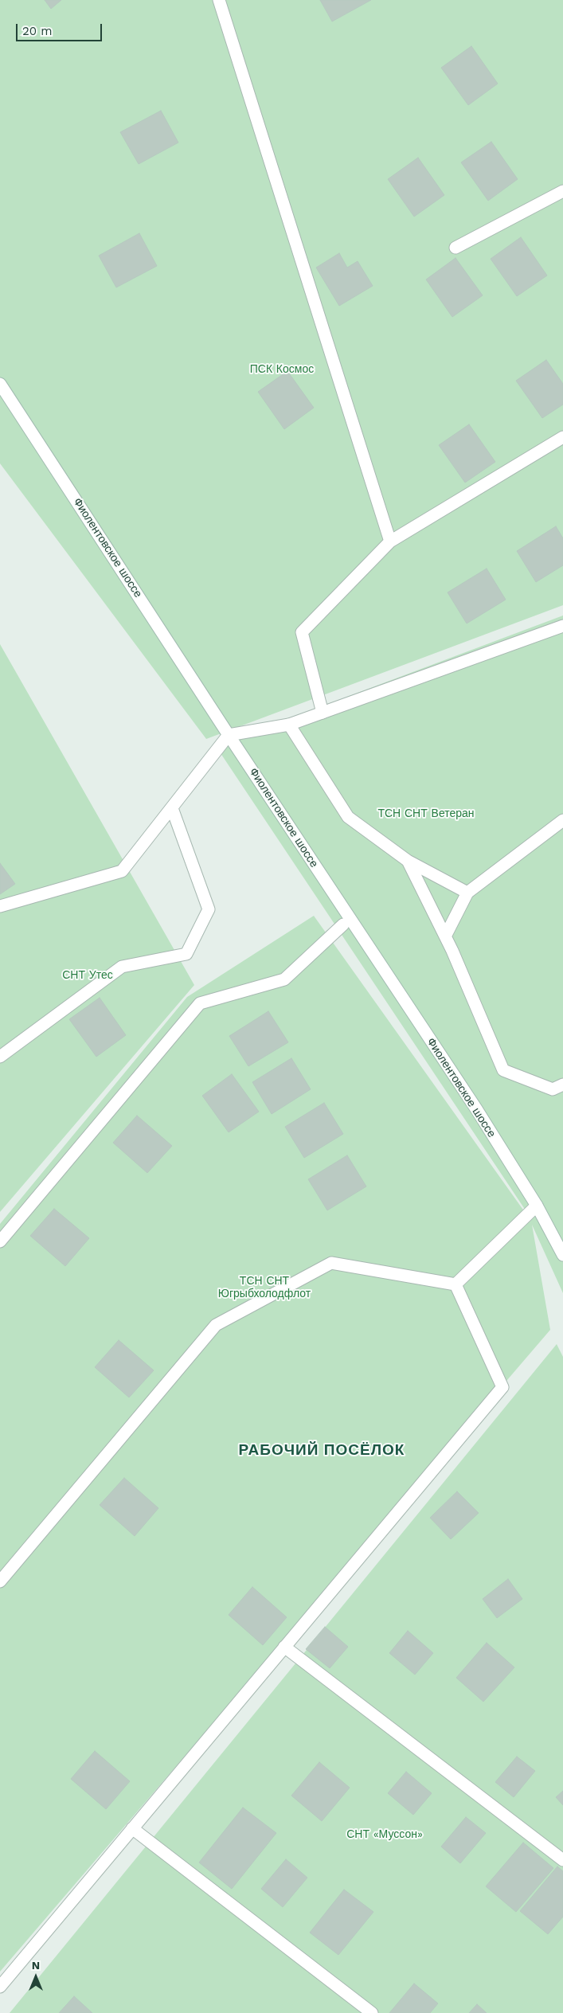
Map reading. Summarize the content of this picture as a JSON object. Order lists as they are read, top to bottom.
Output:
{
  "streets": {
    "main road": ["Фиолентовское шоссе"]
  },
  "districts": ["РАБОЧИЙ ПОСЁЛОК"],
  "parks": [
    "ПСК Космос",
    "ТСН СНТ Ветеран",
    "СНТ Утес",
    "ТСН СНТ Югрыбхолодфлот",
    "СНТ «Муссон»"
  ],
  "scale_bar": "20 m",
  "north": "top"
}
